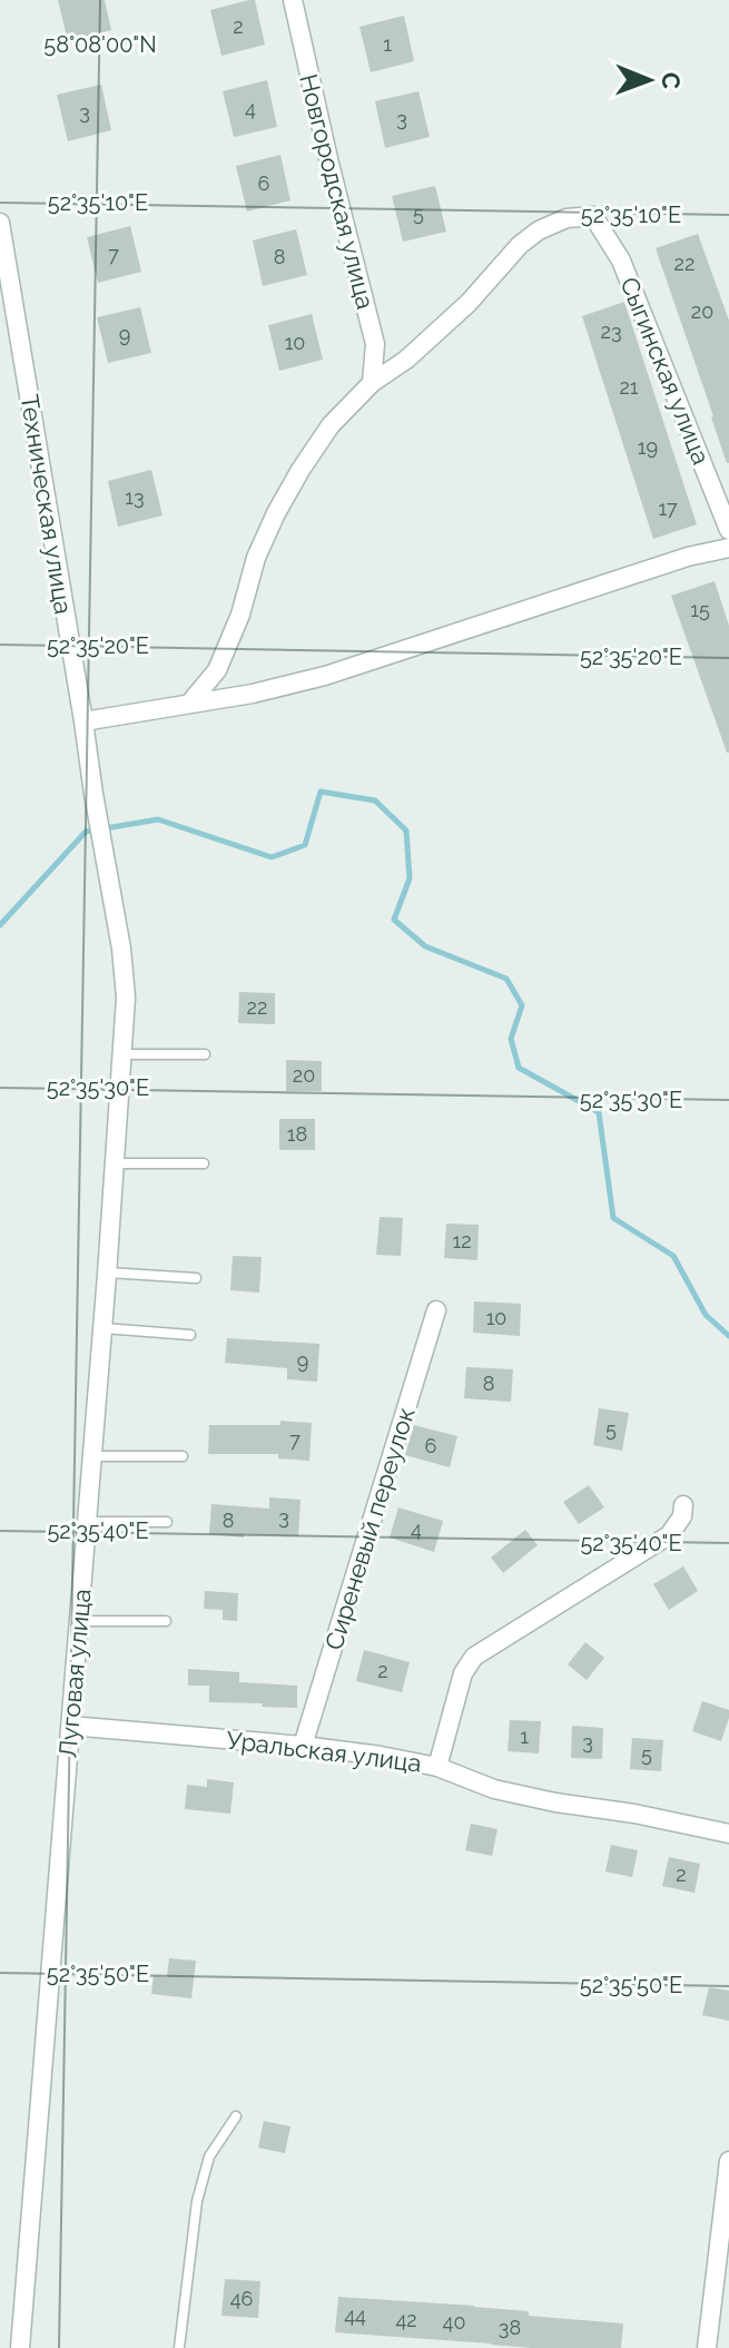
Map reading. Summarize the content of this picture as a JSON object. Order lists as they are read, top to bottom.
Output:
{
  "streets": {
    "street": [
      "Новгородская улица",
      "Сыгинская улица",
      "Техническая улица",
      "Сиреневый переулок",
      "Луговая улица",
      "Уральская улица"
    ]
  },
  "crossings": [
    ["Новгородская улица", "Сыгинская улица"],
    ["Техническая улица", "Луговая улица"],
    ["Сиреневый переулок", "Уральская улица"],
    ["Луговая улица", "Уральская улица"]
  ],
  "house_numbers": [
    "2",
    "1",
    "4",
    "3",
    "3",
    "6",
    "5",
    "7",
    "8",
    "22",
    "20",
    "23",
    "9",
    "10",
    "21",
    "19",
    "13",
    "17",
    "15",
    "22",
    "20",
    "18",
    "12",
    "10",
    "9",
    "8",
    "5",
    "7",
    "6",
    "3",
    "8",
    "4",
    "2",
    "1",
    "3",
    "5",
    "2",
    "46",
    "44",
    "42",
    "40",
    "38"
  ],
  "north": "right",
  "coordinates": [
    "58°08'00\"N",
    "52°35'10\"E",
    "52°35'20\"E",
    "52°35'30\"E",
    "52°35'40\"E",
    "52°35'50\"E"
  ]
}
